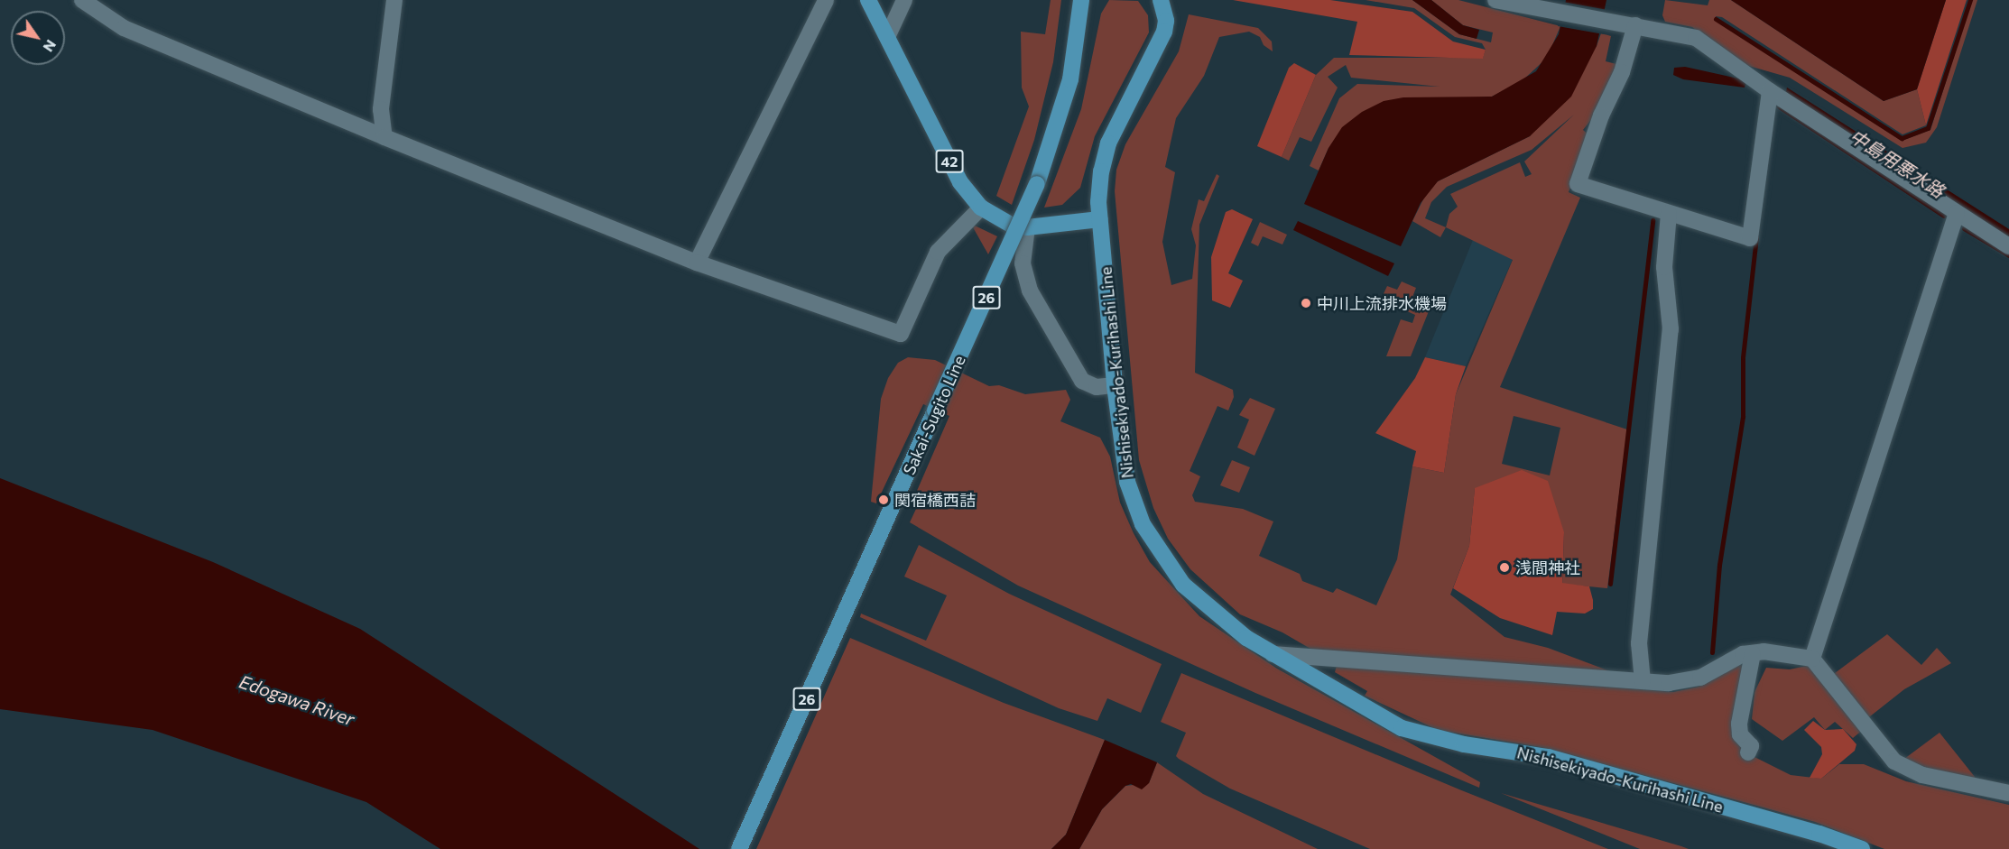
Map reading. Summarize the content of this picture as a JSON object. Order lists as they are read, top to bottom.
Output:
{
  "streets": {
    "main road": [
      "42",
      "26",
      "Nishisekiyado-Kurihashi Line",
      "Sakai-Sugito Line"
    ]
  },
  "crossings": [
    ["42", "Nishisekiyado-Kurihashi Line"]
  ],
  "water": ["中島用悪水路", "Edogawa River"],
  "places": ["中川上流排水機場", "関宿橋西詰", "浅間神社"],
  "north": "bottom right"
}
